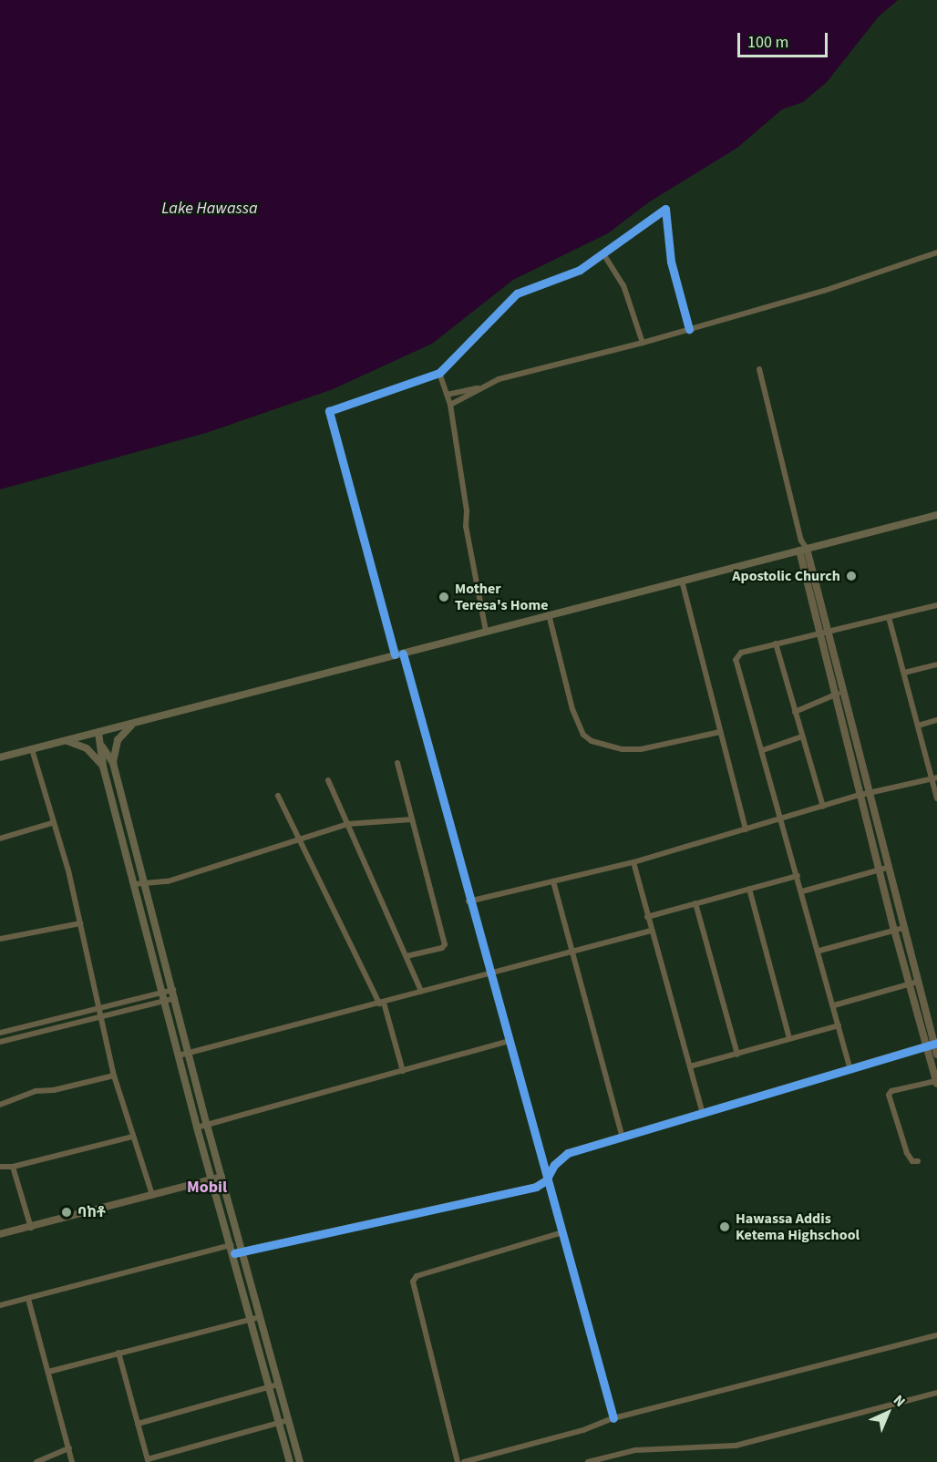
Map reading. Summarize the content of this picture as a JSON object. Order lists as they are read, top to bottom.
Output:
{
  "districts": ["Mobil"],
  "water": ["Lake Hawassa"],
  "places": [
    "Apostolic Church",
    "Mother Teresa's Home",
    "ባከቶ",
    "Hawassa Addis Ketema Highschool"
  ],
  "scale_bar": "100 m",
  "north": "top right"
}
